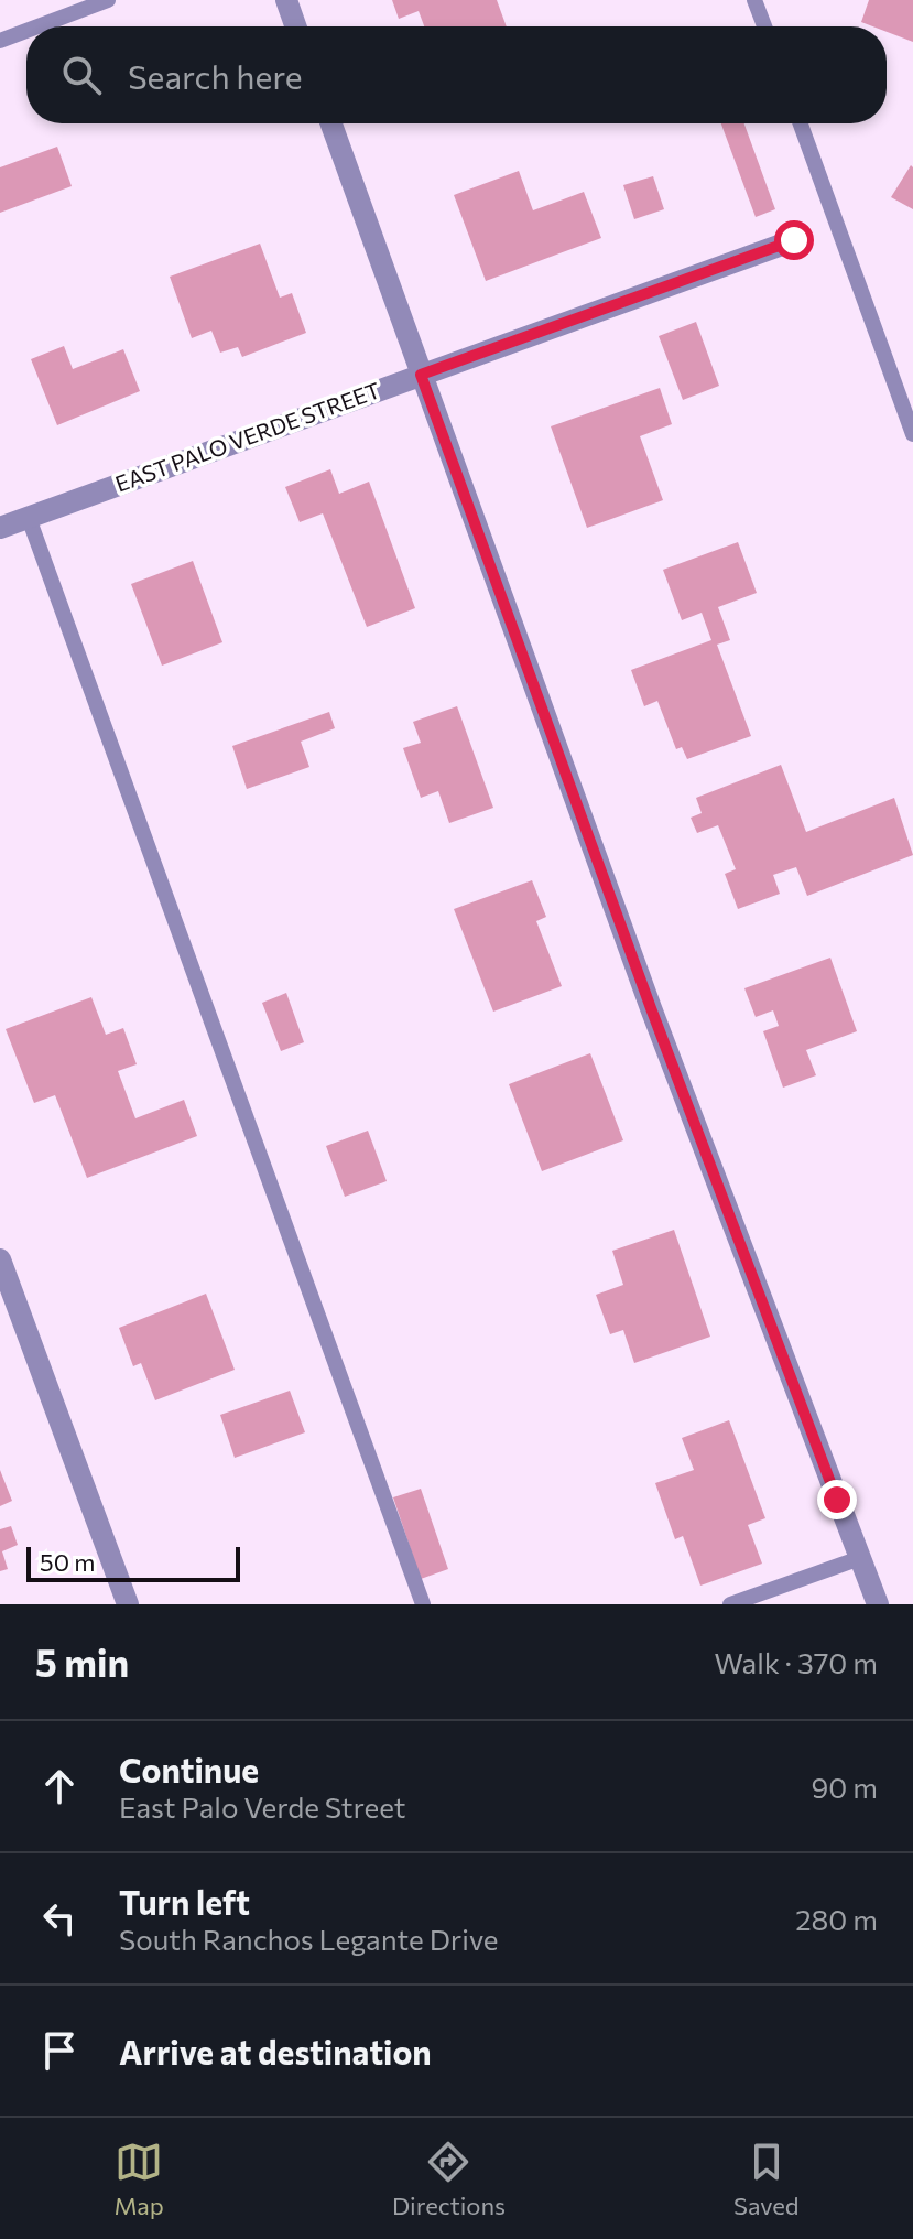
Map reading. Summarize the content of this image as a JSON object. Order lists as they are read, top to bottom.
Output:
{
  "streets": {
    "street": ["EAST PALO VERDE STREET"]
  },
  "scale_bar": "50 m",
  "page": {
    "search": "Search here",
    "scale": "50 m",
    "heading": ["5 min", "Walk · 370 m"],
    "list": [
      ["Continue", "East Palo Verde Street", "90 m"],
      ["Turn left", "South Ranchos Legante Drive", "280 m"],
      "Arrive at destination"
    ],
    "nav": ["Map", "Directions", "Saved"]
  }
}
